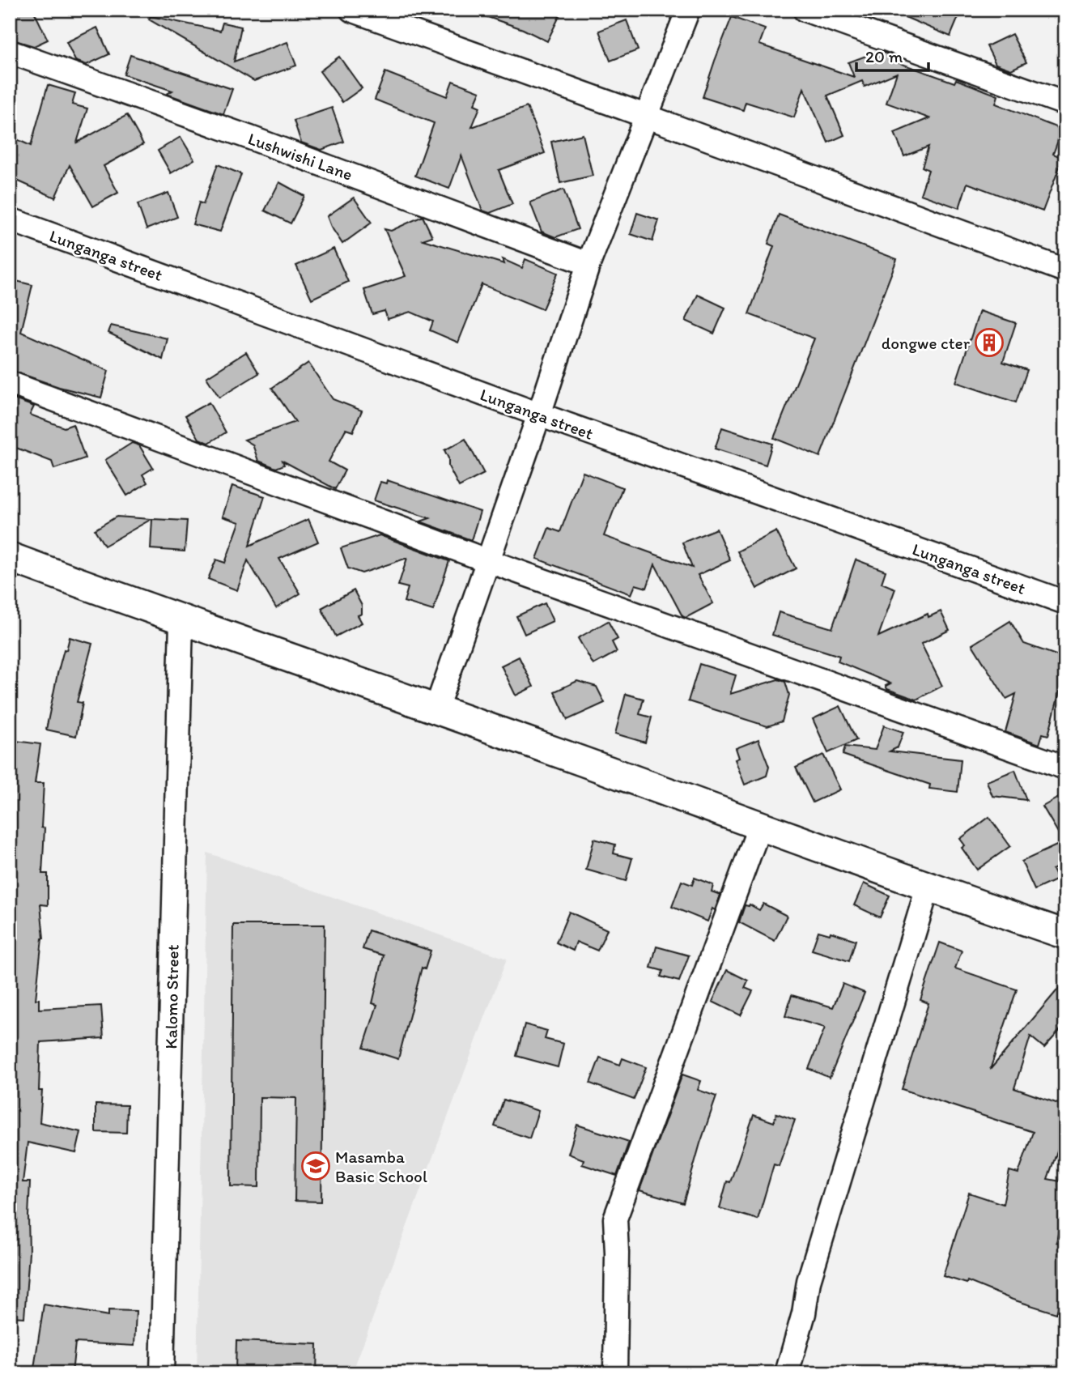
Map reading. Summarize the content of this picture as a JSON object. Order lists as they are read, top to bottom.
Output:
{
  "streets": {
    "street": ["Lushwishi Lane", "Lunganga street", "Kalomo Street"]
  },
  "places": {
    "building": ["dongwe cter"],
    "school or university": ["Masamba Basic School"]
  },
  "scale_bar": "20 m"
}
